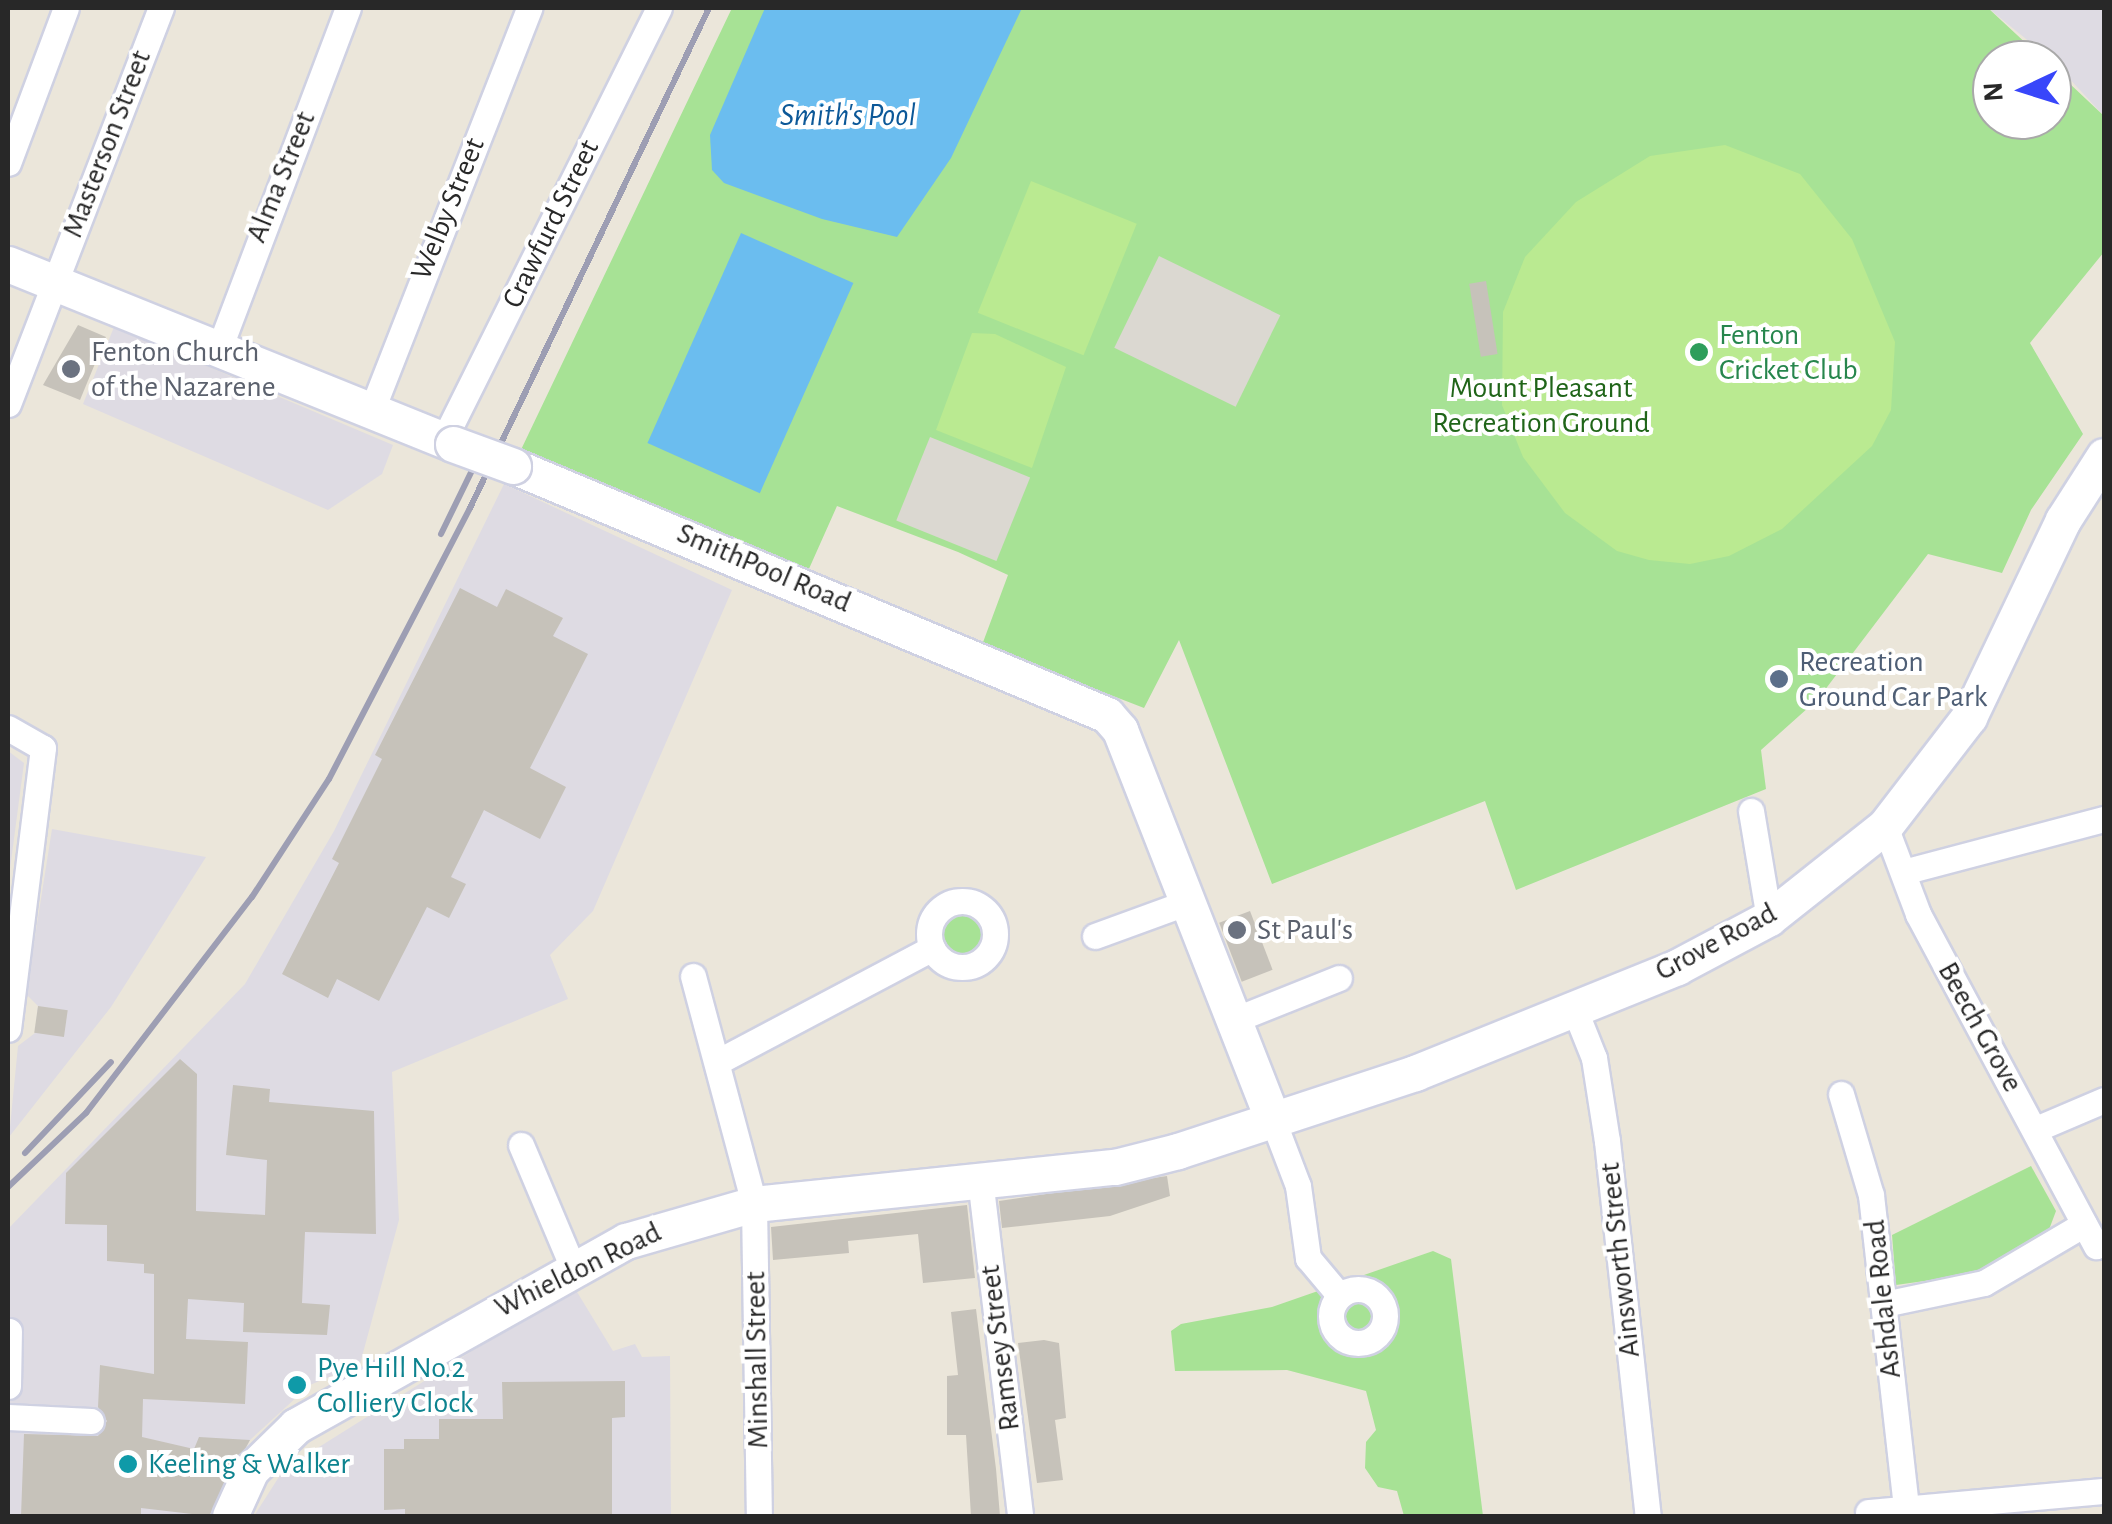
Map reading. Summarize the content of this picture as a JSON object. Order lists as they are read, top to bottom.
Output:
{
  "streets": {
    "street": [
      "Masterson Street",
      "Alma Street",
      "Welby Street",
      "Crawfurd Street",
      "SmithPool Road",
      "Grove Road",
      "Beech Grove",
      "Ainsworth Street",
      "Whieldon Road",
      "Ashdale Road",
      "Ramsey Street",
      "Minshall Street"
    ]
  },
  "crossings": [
    ["Masterson Street", "SmithPool Road"],
    ["Alma Street", "SmithPool Road"],
    ["Welby Street", "SmithPool Road"],
    ["Crawfurd Street", "SmithPool Road"],
    ["SmithPool Road", "Grove Road"],
    ["Grove Road", "Beech Grove"],
    ["Grove Road", "Ainsworth Street"],
    ["Grove Road", "Whieldon Road"],
    ["Beech Grove", "Ashdale Road"],
    ["Whieldon Road", "Ramsey Street"],
    ["Whieldon Road", "Minshall Street"]
  ],
  "water": ["Smith's Pool"],
  "parks": ["Mount Pleasant Recreation Ground"],
  "places": [
    "Fenton Cricket Club",
    "Fenton Church of the Nazarene",
    "Recreation Ground Car Park",
    "St Paul's",
    "Pye Hill No.2 Colliery Clock",
    "Keeling & Walker"
  ],
  "north": "left"
}
